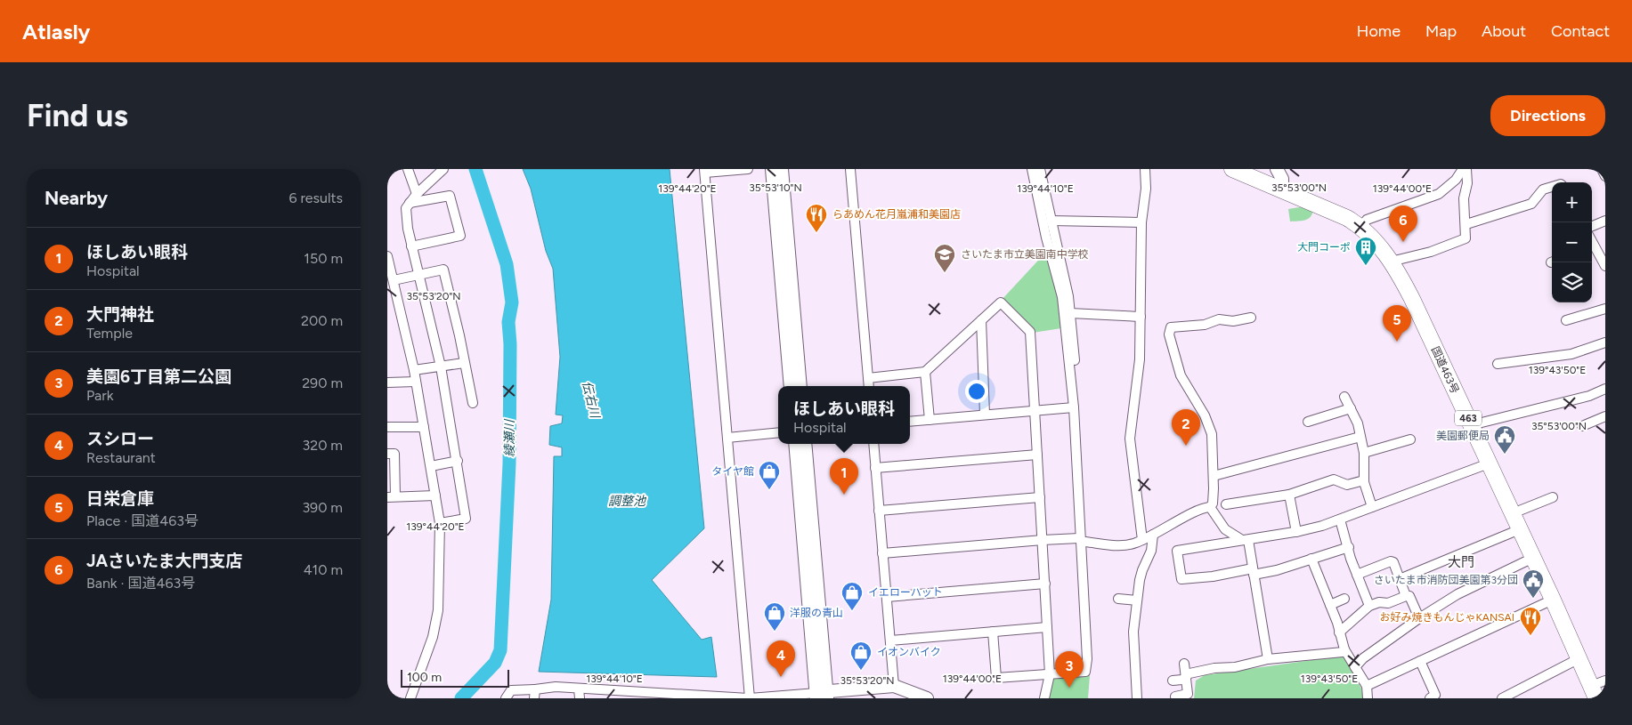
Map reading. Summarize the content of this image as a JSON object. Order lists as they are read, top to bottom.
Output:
{
  "streets": {
    "highway": ["国道463号", "463"]
  },
  "districts": ["大門"],
  "water": ["伝右川", "綾瀬川", "調整池"],
  "places": {
    "restaurant": ["らあめん花月嵐浦和美園店", "お好み焼きもんじゃKANSAI"],
    "building": ["大門コーポ"],
    "school or university": ["さいたま市立美園南中学校"],
    "public building": ["美園郵便局", "さいたま市消防団美園第3分団"],
    "shop": [
      "タイヤ館",
      "イエローハット",
      "洋服の青山",
      "イオンバイク"
    ]
  },
  "scale_bar": "100 m",
  "page": {
    "header": "Atlasly",
    "nav": [
      "Home",
      "Map",
      "About",
      "Contact"
    ],
    "buttons": "Directions",
    "title": "Find us",
    "heading": ["Nearby", "6 results"],
    "map_buttons": ["+", "−"],
    "pins": [
      "6",
      "5",
      "2",
      "1",
      "4",
      "3"
    ],
    "list": [
      {
        "mark": "1",
        "name": "ほしあい眼科",
        "note": "Hospital",
        "value": "150 m"
      },
      {
        "mark": "2",
        "name": "大門神社",
        "note": "Temple",
        "value": "200 m"
      },
      {
        "mark": "3",
        "name": "美園6丁目第二公園",
        "note": "Park",
        "value": "290 m"
      },
      {
        "mark": "4",
        "name": "スシロー",
        "note": "Restaurant",
        "value": "320 m"
      },
      {
        "mark": "5",
        "name": "日栄倉庫",
        "note": "Place · 国道463号",
        "value": "390 m"
      },
      {
        "mark": "6",
        "name": "JAさいたま大門支店",
        "note": "Bank · 国道463号",
        "value": "410 m"
      }
    ],
    "popup": ["ほしあい眼科", "Hospital"],
    "scale": "100 m"
  },
  "coordinates": [
    "35°53'10\"N",
    "35°53'00\"N",
    "139°44'20\"E",
    "139°44'10\"E",
    "139°44'00\"E",
    "35°53'20\"N",
    "139°43'50\"E"
  ]
}
